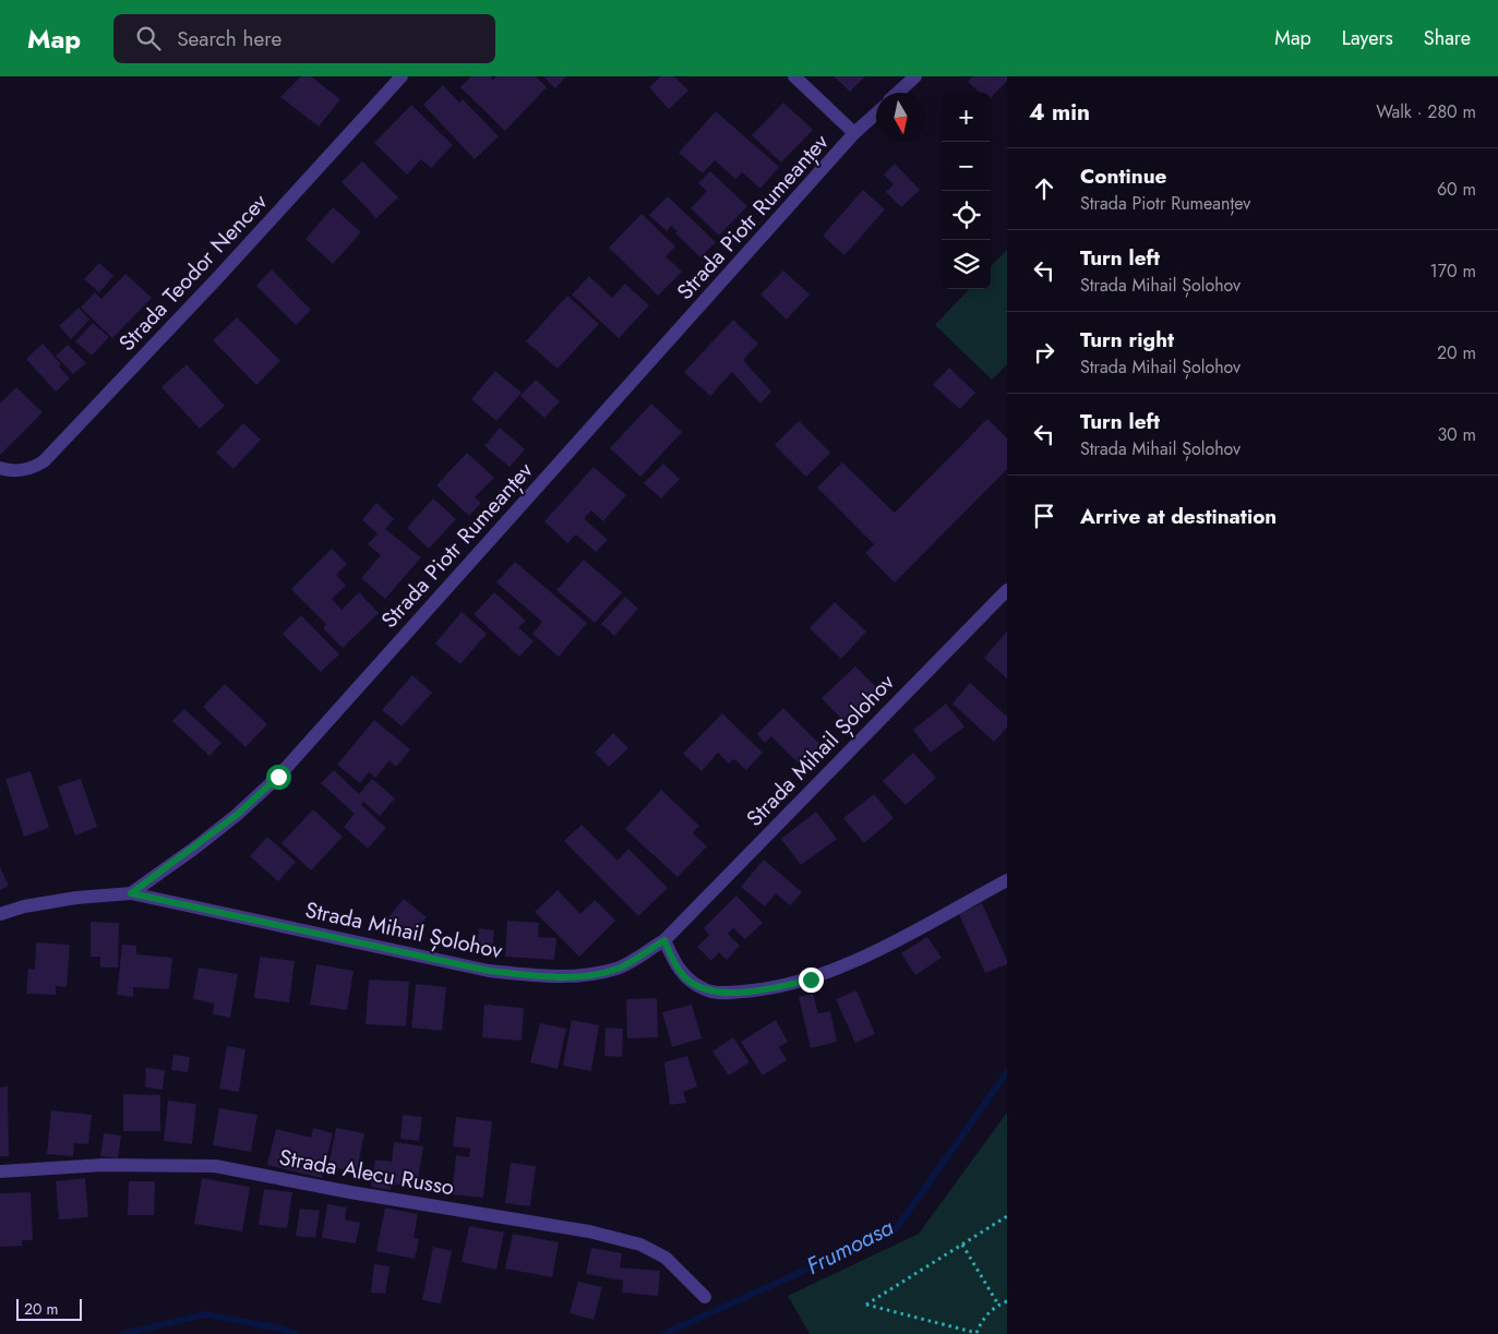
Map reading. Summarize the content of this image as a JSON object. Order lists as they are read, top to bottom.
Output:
{
  "streets": {
    "street": [
      "Strada Piotr Rumeanțev",
      "Strada Teodor Nencev",
      "Strada Mihail Șolohov",
      "Strada Alecu Russo"
    ]
  },
  "crossings": [
    ["Strada Piotr Rumeanțev", "Strada Mihail Șolohov"]
  ],
  "water": ["Frumoasa"],
  "scale_bar": "20 m",
  "north": "bottom",
  "page": {
    "header": "Map",
    "search": "Search here",
    "nav": ["Map", "Layers", "Share"],
    "heading": ["4 min", "Walk · 280 m"],
    "map_buttons": ["+", "−"],
    "list": [
      ["Continue", "Strada Piotr Rumeanțev", "60 m"],
      ["Turn left", "Strada Mihail Șolohov", "170 m"],
      ["Turn right", "Strada Mihail Șolohov", "20 m"],
      ["Turn left", "Strada Mihail Șolohov", "30 m"],
      "Arrive at destination"
    ],
    "scale": "20 m"
  }
}
